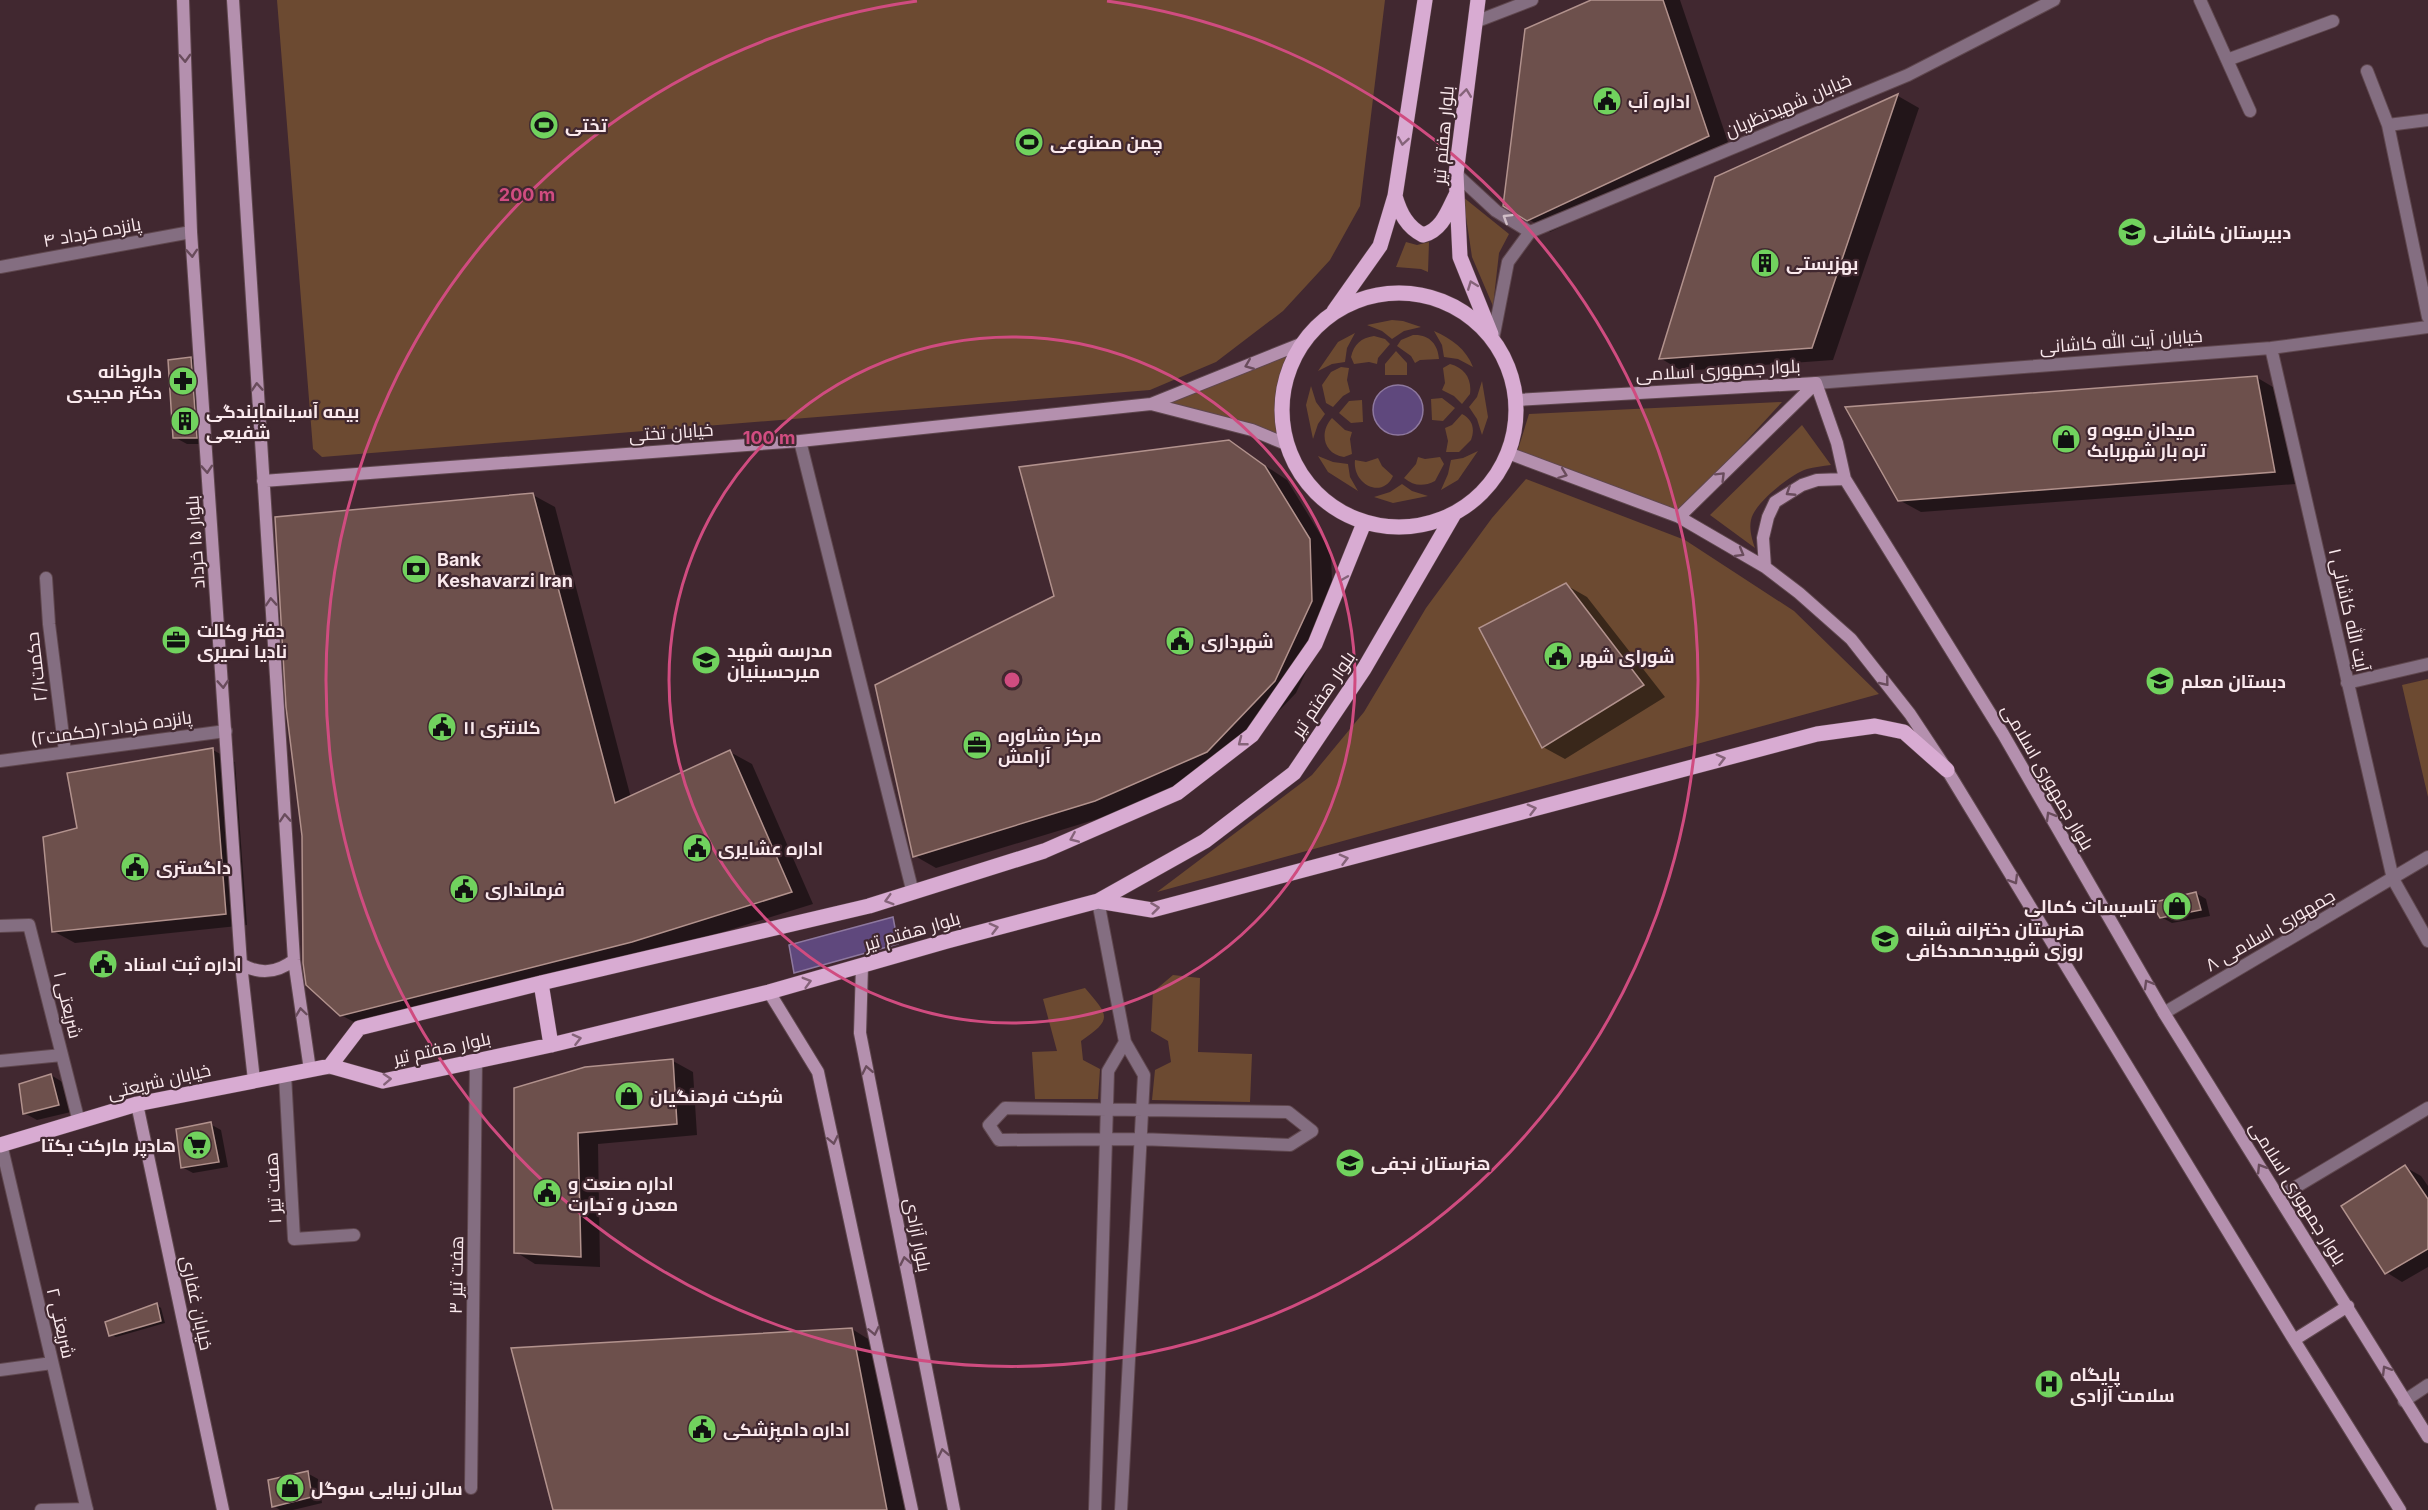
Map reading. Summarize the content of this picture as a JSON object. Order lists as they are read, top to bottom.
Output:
{
  "streets": {
    "main road": ["بلوار هفتم تیر", "خیابان شریعتی"],
    "street": [
      "خیابان شهیدنظریان",
      "پانزده خرداد ۴",
      "خیابان آیت الله کاشانی",
      "بلوار جمهوری اسلامی",
      "خیابان تختی",
      "بلوار ۱۵ خرداد",
      "آیت الله کاشانی ۱",
      "حکمت۲/۱",
      "پانزده خرداد۲(حکمت۲)",
      "جمهوری اسلامی ۸",
      "شریعتی ۱",
      "هفت تیر ۱",
      "بلوار آزادی",
      "هفت تیر ۳",
      "خیابان غفاری",
      "شریعتی ۲"
    ]
  },
  "crossings": [
    ["بلوار هفتم تیر", "خیابان شریعتی"],
    ["بلوار هفتم تیر", "بلوار آزادی"],
    ["بلوار هفتم تیر", "هفت تیر ۳"],
    ["پانزده خرداد ۴", "بلوار ۱۵ خرداد"],
    ["خیابان آیت الله کاشانی", "بلوار جمهوری اسلامی"],
    ["خیابان آیت الله کاشانی", "آیت الله کاشانی ۱"],
    ["بلوار جمهوری اسلامی", "جمهوری اسلامی ۸"],
    ["بلوار ۱۵ خرداد", "پانزده خرداد۲(حکمت۲)"],
    ["بلوار ۱۵ خرداد", "خیابان شریعتی"],
    ["آیت الله کاشانی ۱", "جمهوری اسلامی ۸"],
    ["حکمت۲/۱", "پانزده خرداد۲(حکمت۲)"],
    ["شریعتی ۱", "خیابان شریعتی"],
    ["خیابان شریعتی", "هفت تیر ۱"],
    ["خیابان شریعتی", "خیابان غفاری"],
    ["خیابان شریعتی", "شریعتی ۲"]
  ],
  "places": {
    "public building": [
      "اداره آب",
      "شهرداری",
      "شورای شهر",
      "کلانتری ۱۱",
      "اداره عشایری",
      "داگستری",
      "فرمانداری",
      "اداره ثبت اسناد",
      "اداره صنعت و معدن و تجارت",
      "اداره دامپزشکی"
    ],
    "sports": ["تختی", "چمن مصنوعی"],
    "school or university": [
      "دبیرستان کاشانی",
      "مدرسه شهید میرحسینیان",
      "دبستان معلم",
      "هنرستان دخترانه شبانه روزی شهیدمحمدکافی",
      "هنرستان نجفی"
    ],
    "building": ["بهزیستی", "بیمه آسیانمایندگی شفیعی"],
    "pharmacy": ["داروخانه دکتر مجیدی"],
    "shop": [
      "میدان میوه و تره بار شهربابک",
      "تاسیسات کمالی",
      "شرکت فرهنگیان",
      "سالن زیبایی سوگل"
    ],
    "bank": ["Bank Keshavarzi Iran"],
    "office": ["دفتر وکالت نادیا نصیری", "مرکز مشاوره آرامش"],
    "supermarket": ["هادپر مارکت یکتا"],
    "hospital": ["پایگاه سلامت آزادی"]
  },
  "rings": ["200 m", "100 m"]
}
